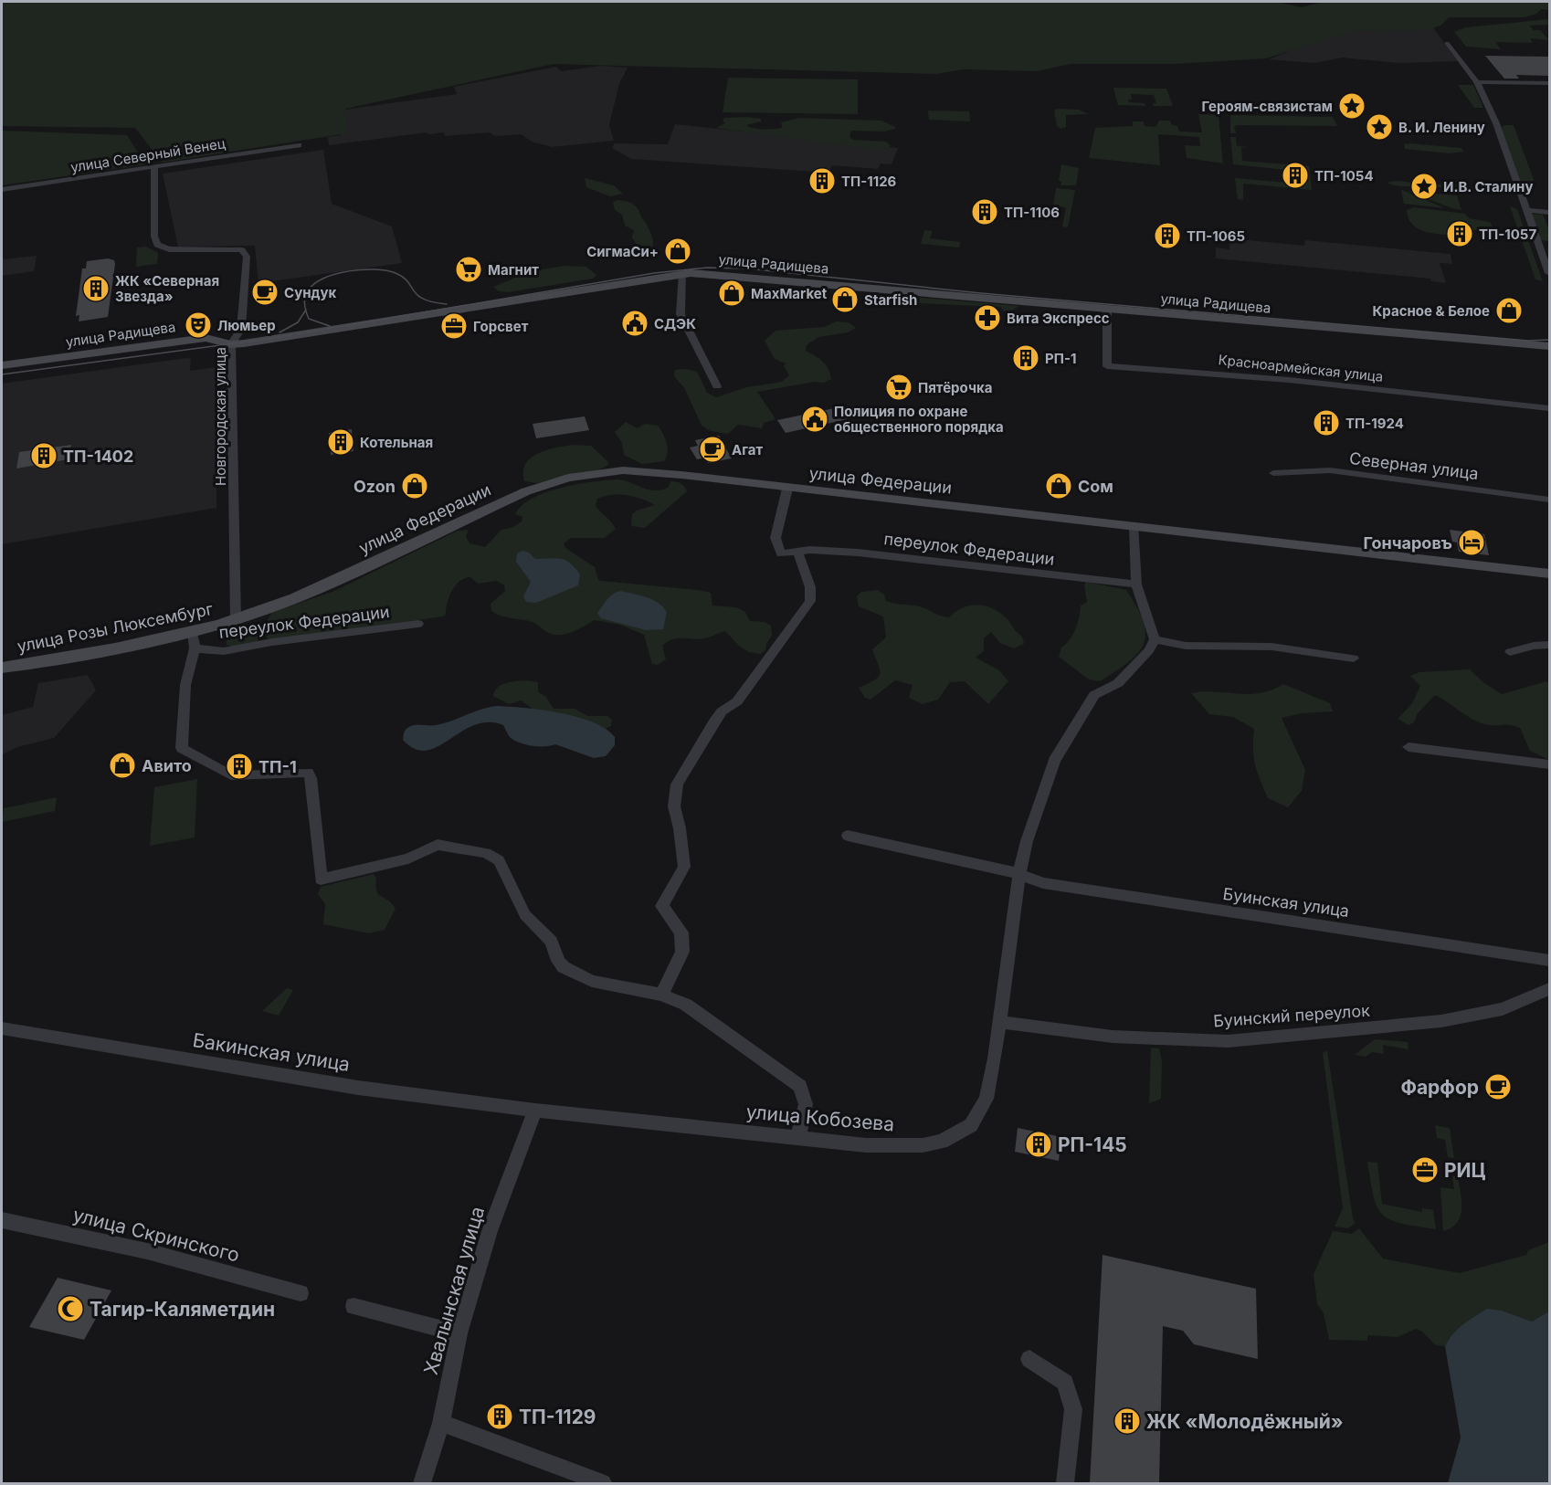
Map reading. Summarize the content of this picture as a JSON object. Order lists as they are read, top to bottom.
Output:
{
  "streets": {
    "street": [
      "улица Северный Венец",
      "улица Радищева",
      "Красноармейская улица",
      "Новгородская улица",
      "Северная улица",
      "улица Федерации",
      "переулок Федерации",
      "улица Розы Люксембург",
      "Буинская улица",
      "Буинский переулок",
      "Бакинская улица",
      "улица Кобозева",
      "улица Скринского",
      "Хвалынская улица"
    ]
  },
  "crossings": [
    ["улица Северный Венец", "Новгородская улица"],
    ["улица Радищева", "Красноармейская улица"],
    ["улица Радищева", "Новгородская улица"],
    ["Новгородская улица", "улица Федерации"],
    ["Новгородская улица", "улица Розы Люксембург"],
    ["улица Федерации", "переулок Федерации"],
    ["улица Федерации", "улица Розы Люксембург"],
    ["Буинская улица", "улица Кобозева"],
    ["Буинский переулок", "улица Кобозева"],
    ["Бакинская улица", "улица Кобозева"],
    ["Бакинская улица", "Хвалынская улица"],
    ["улица Кобозева", "Хвалынская улица"]
  ],
  "places": {
    "place": ["Героям-связистам", "В. И. Ленину", "И.В. Сталину"],
    "building": [
      "ТП-1054",
      "ТП-1126",
      "ТП-1106",
      "ТП-1057",
      "ТП-1065",
      "ЖК «Северная Звезда»",
      "РП-1",
      "ТП-1924",
      "Котельная",
      "ТП-1402",
      "ТП-1",
      "РП-145",
      "ТП-1129",
      "ЖК «Молодёжный»"
    ],
    "shop": [
      "СигмаСи+",
      "MaxMarket",
      "Starfish",
      "Красное & Белое",
      "Ozon",
      "Сом",
      "Авито"
    ],
    "supermarket": ["Магнит", "Пятёрочка"],
    "cafe": ["Сундук", "Агат", "Фарфор"],
    "pharmacy": ["Вита Экспресс"],
    "public building": ["СДЭК", "Полиция по охране общественного порядка"],
    "theatre": ["Люмьер"],
    "office": ["Горсвет", "РИЦ"],
    "hotel": ["Гончаровъ"],
    "mosque": ["Тагир-Каляметдин"]
  }
}
